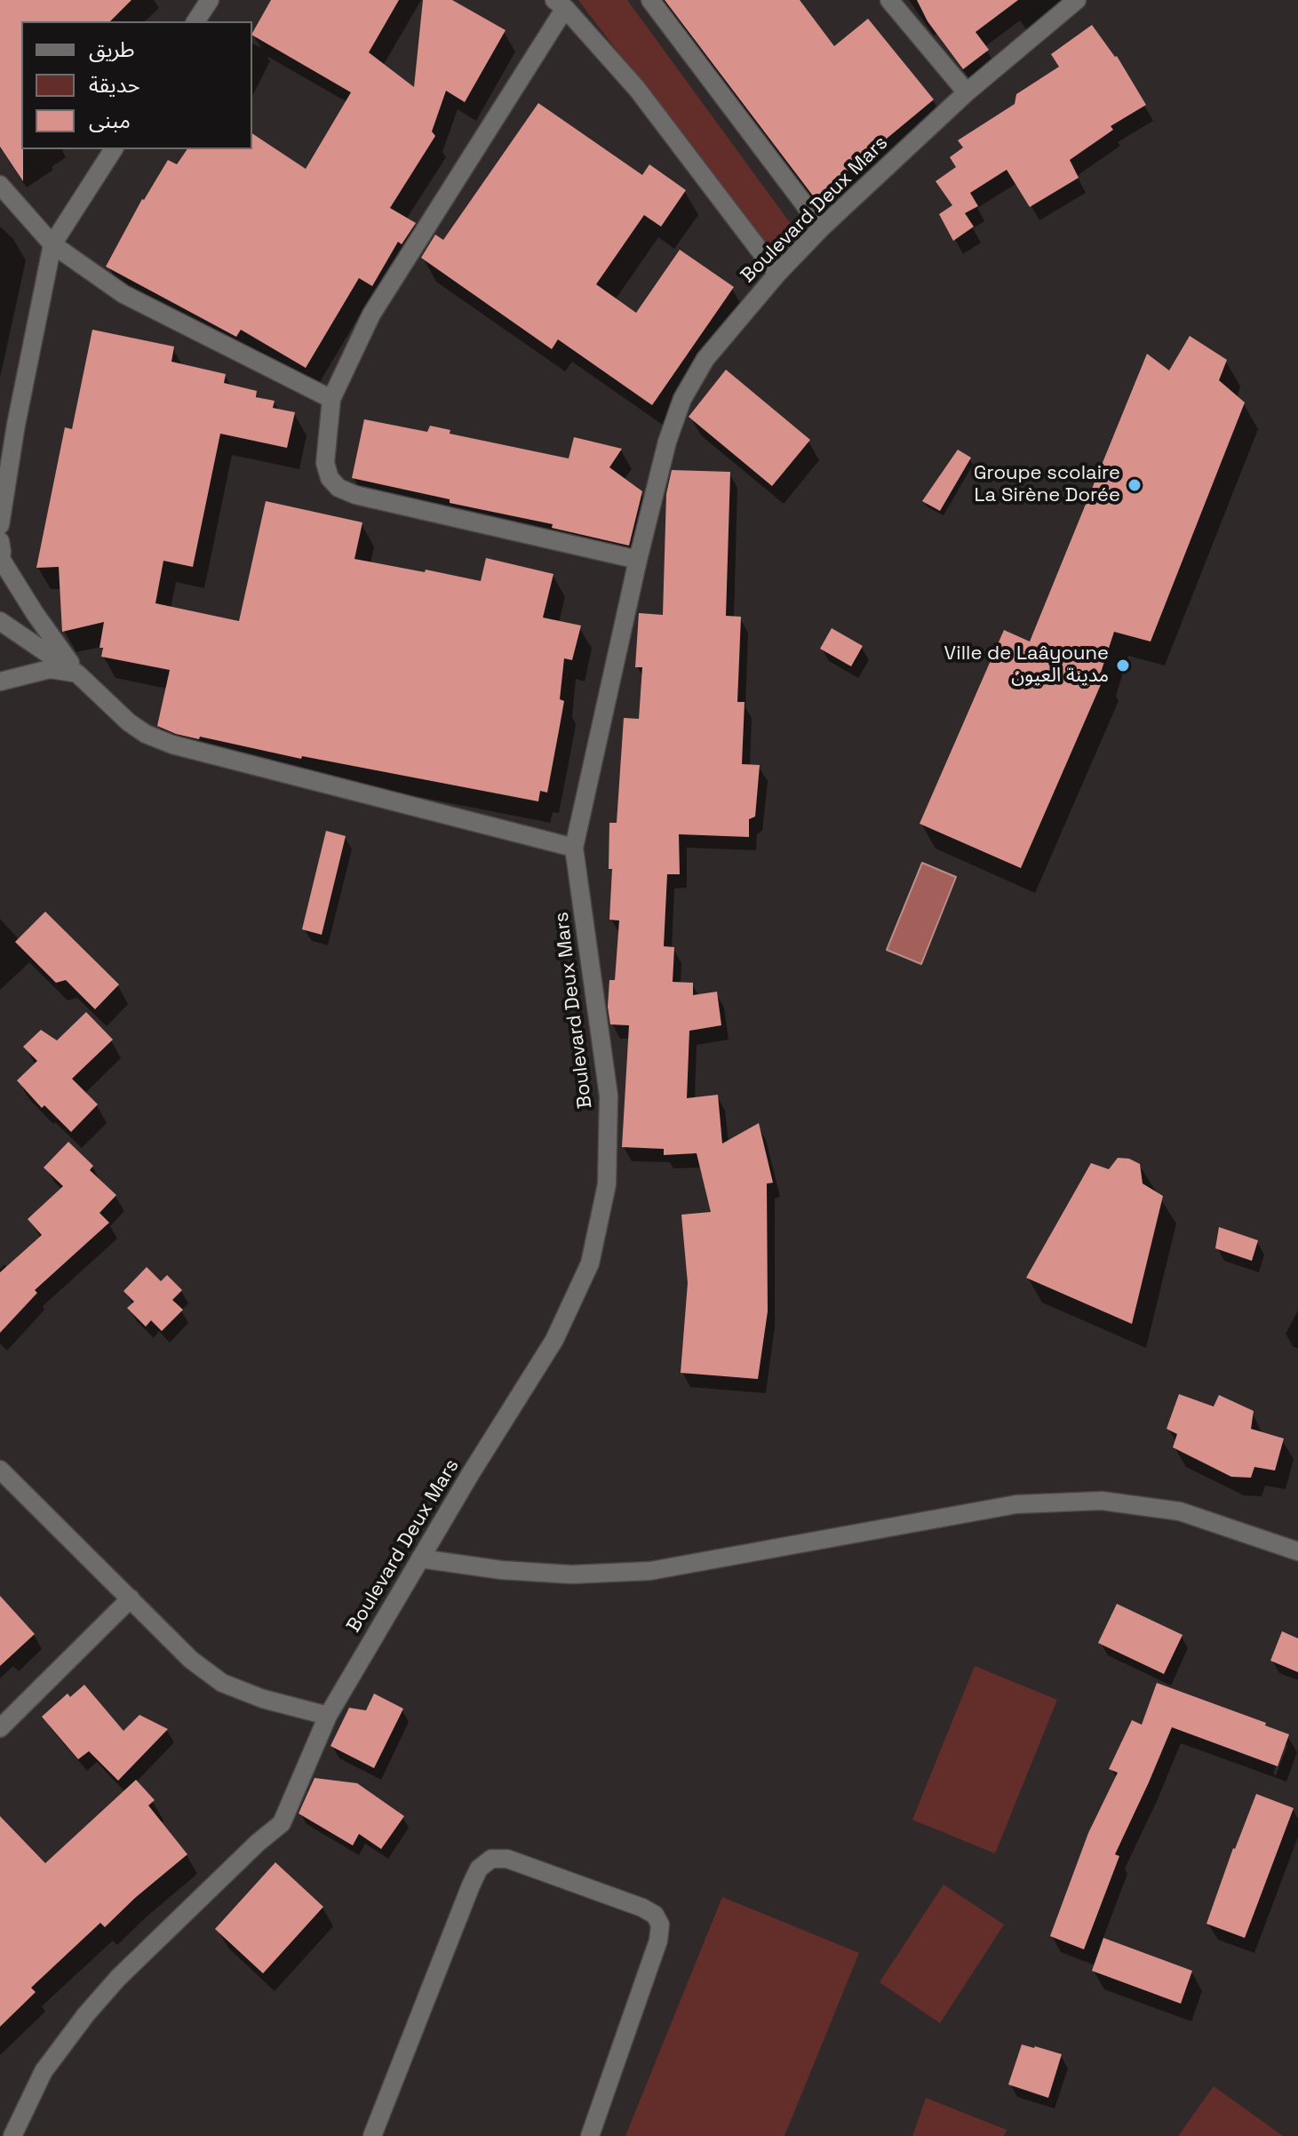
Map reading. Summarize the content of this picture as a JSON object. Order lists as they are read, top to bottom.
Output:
{
  "streets": {
    "street": ["Boulevard Deux Mars"]
  },
  "places": ["Groupe scolaire La Sirène Dorée", "Ville de Laâyoune مدينة العيون"],
  "legend": ["طريق", "حديقة", "مبنى"]
}
